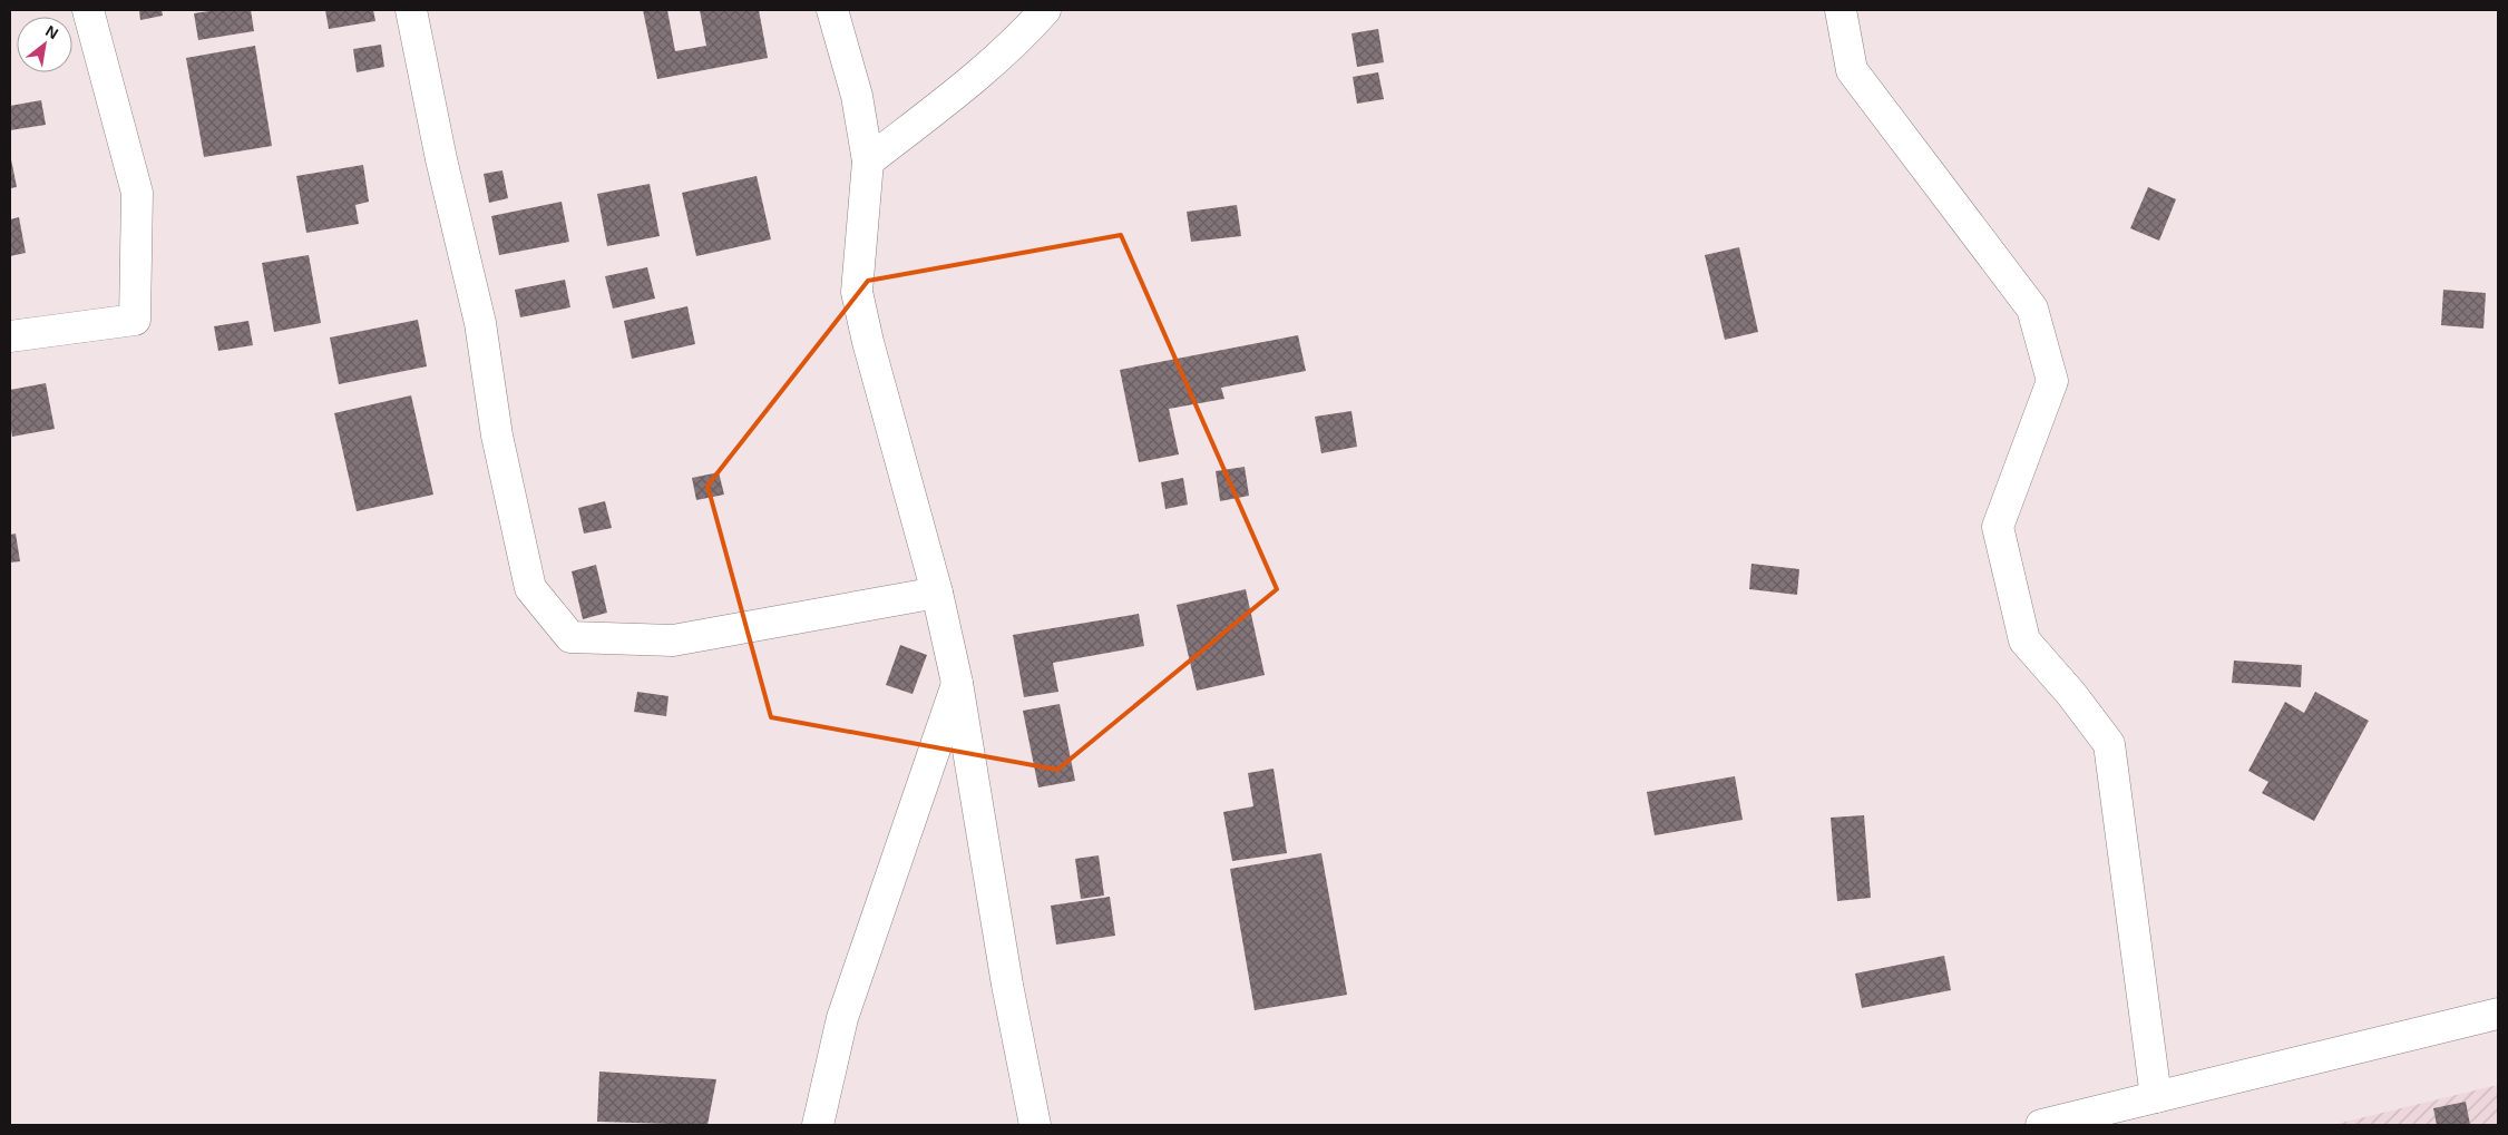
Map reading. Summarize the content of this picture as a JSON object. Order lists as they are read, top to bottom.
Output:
{
  "north": "top right"
}
